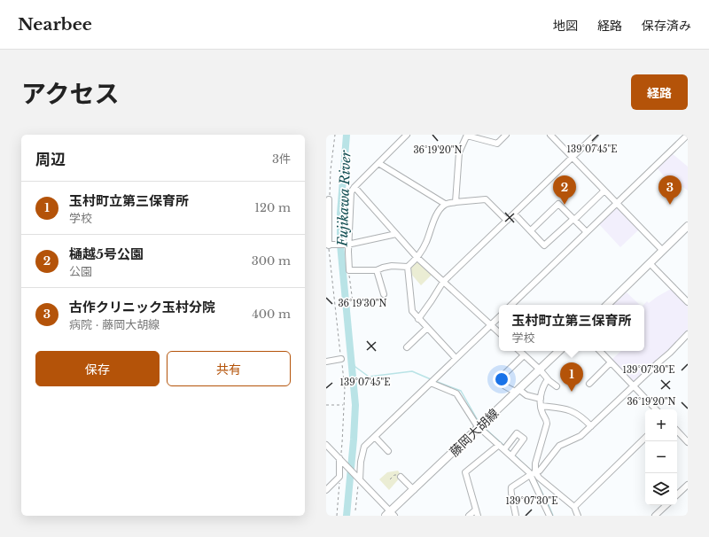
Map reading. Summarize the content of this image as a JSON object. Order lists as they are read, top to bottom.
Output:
{
  "streets": {
    "main road": ["藤岡大胡線"]
  },
  "water": ["Fujikawa River"],
  "page": {
    "header": "Nearbee",
    "nav": ["地図", "経路", "保存済み"],
    "title": "アクセス",
    "buttons": [
      "経路",
      ["保存", "共有"]
    ],
    "heading": ["周辺", "3件"],
    "pins": ["2", "3", "1"],
    "list": [
      {
        "mark": "1",
        "name": "玉村町立第三保育所",
        "note": "学校",
        "value": "120 m"
      },
      {
        "mark": "2",
        "name": "樋越5号公園",
        "note": "公園",
        "value": "300 m"
      },
      {
        "mark": "3",
        "name": "古作クリニック玉村分院",
        "note": "病院 · 藤岡大胡線",
        "value": "400 m"
      }
    ],
    "popup": ["玉村町立第三保育所", "学校"],
    "map_buttons": ["+", "−"]
  },
  "coordinates": [
    "139°07'45\"E",
    "36°19'20\"N",
    "36°19'30\"N",
    "139°07'30\"E"
  ]
}
